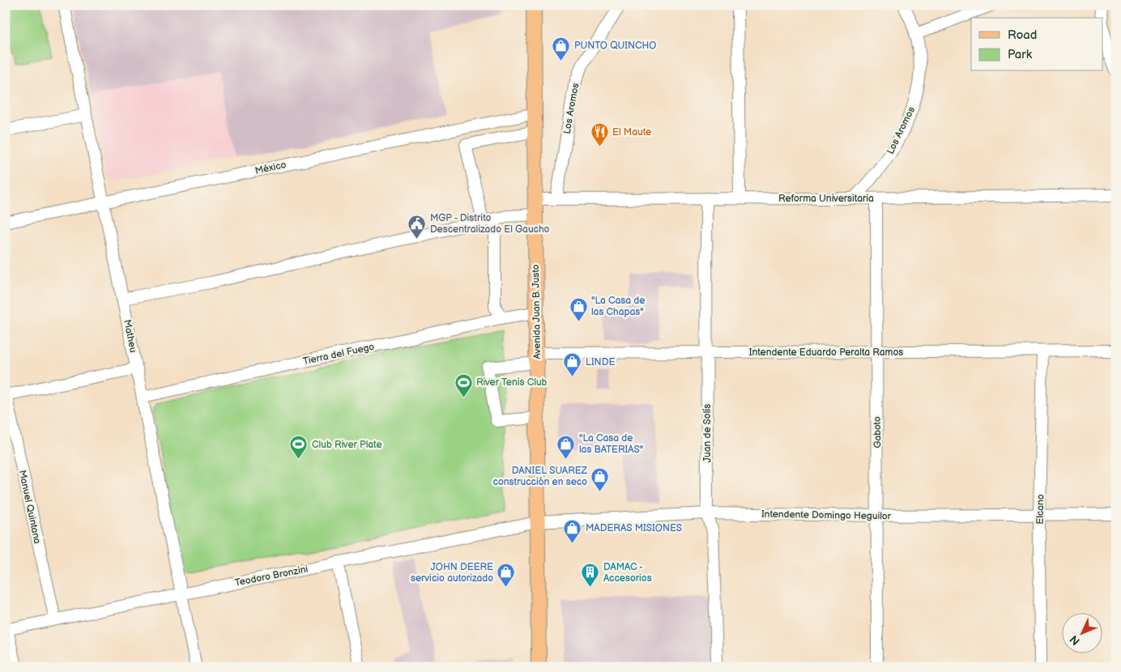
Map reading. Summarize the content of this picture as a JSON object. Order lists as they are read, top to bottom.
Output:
{
  "streets": {
    "main road": ["Avenida Juan B. Justo"],
    "street": [
      "Los Aromos",
      "México",
      "Reforma Universitaria",
      "Matheu",
      "Intendente Eduardo Peralta Ramos",
      "Tierra del Fuego",
      "Gaboto",
      "Juan de Solís",
      "Manuel Quintana",
      "Elcano",
      "Intendente Domingo Heguilor",
      "Teodoro Bronzini"
    ]
  },
  "crossings": [
    ["Los Aromos", "Reforma Universitaria"],
    ["México", "Avenida Juan B. Justo"],
    ["México", "Matheu"],
    ["Reforma Universitaria", "Avenida Juan B. Justo"],
    ["Reforma Universitaria", "Gaboto"],
    ["Reforma Universitaria", "Juan de Solís"],
    ["Avenida Juan B. Justo", "Intendente Eduardo Peralta Ramos"],
    ["Avenida Juan B. Justo", "Tierra del Fuego"],
    ["Avenida Juan B. Justo", "Intendente Domingo Heguilor"],
    ["Avenida Juan B. Justo", "Teodoro Bronzini"],
    ["Matheu", "Tierra del Fuego"],
    ["Matheu", "Teodoro Bronzini"],
    ["Intendente Eduardo Peralta Ramos", "Gaboto"],
    ["Intendente Eduardo Peralta Ramos", "Juan de Solís"],
    ["Intendente Eduardo Peralta Ramos", "Elcano"],
    ["Gaboto", "Intendente Domingo Heguilor"],
    ["Juan de Solís", "Intendente Domingo Heguilor"],
    ["Manuel Quintana", "Teodoro Bronzini"],
    ["Elcano", "Intendente Domingo Heguilor"],
    ["Intendente Domingo Heguilor", "Teodoro Bronzini"]
  ],
  "places": {
    "shop": [
      "PUNTO QUINCHO",
      "\"La Casa de las Chapas\"",
      "LINDE",
      "\"La Casa de las BATERIAS\"",
      "DANIEL SUAREZ construcción en seco",
      "MADERAS MISIONES",
      "JOHN DEERE servicio autorizado"
    ],
    "restaurant": ["El Maute"],
    "public building": ["MGP - Distrito Descentralizado El Gaucho"],
    "sports": ["River Tenis Club", "Club River Plate"],
    "building": ["DAMAC - Accesorios"]
  },
  "legend": ["Road", "Park"],
  "north": "bottom left"
}
